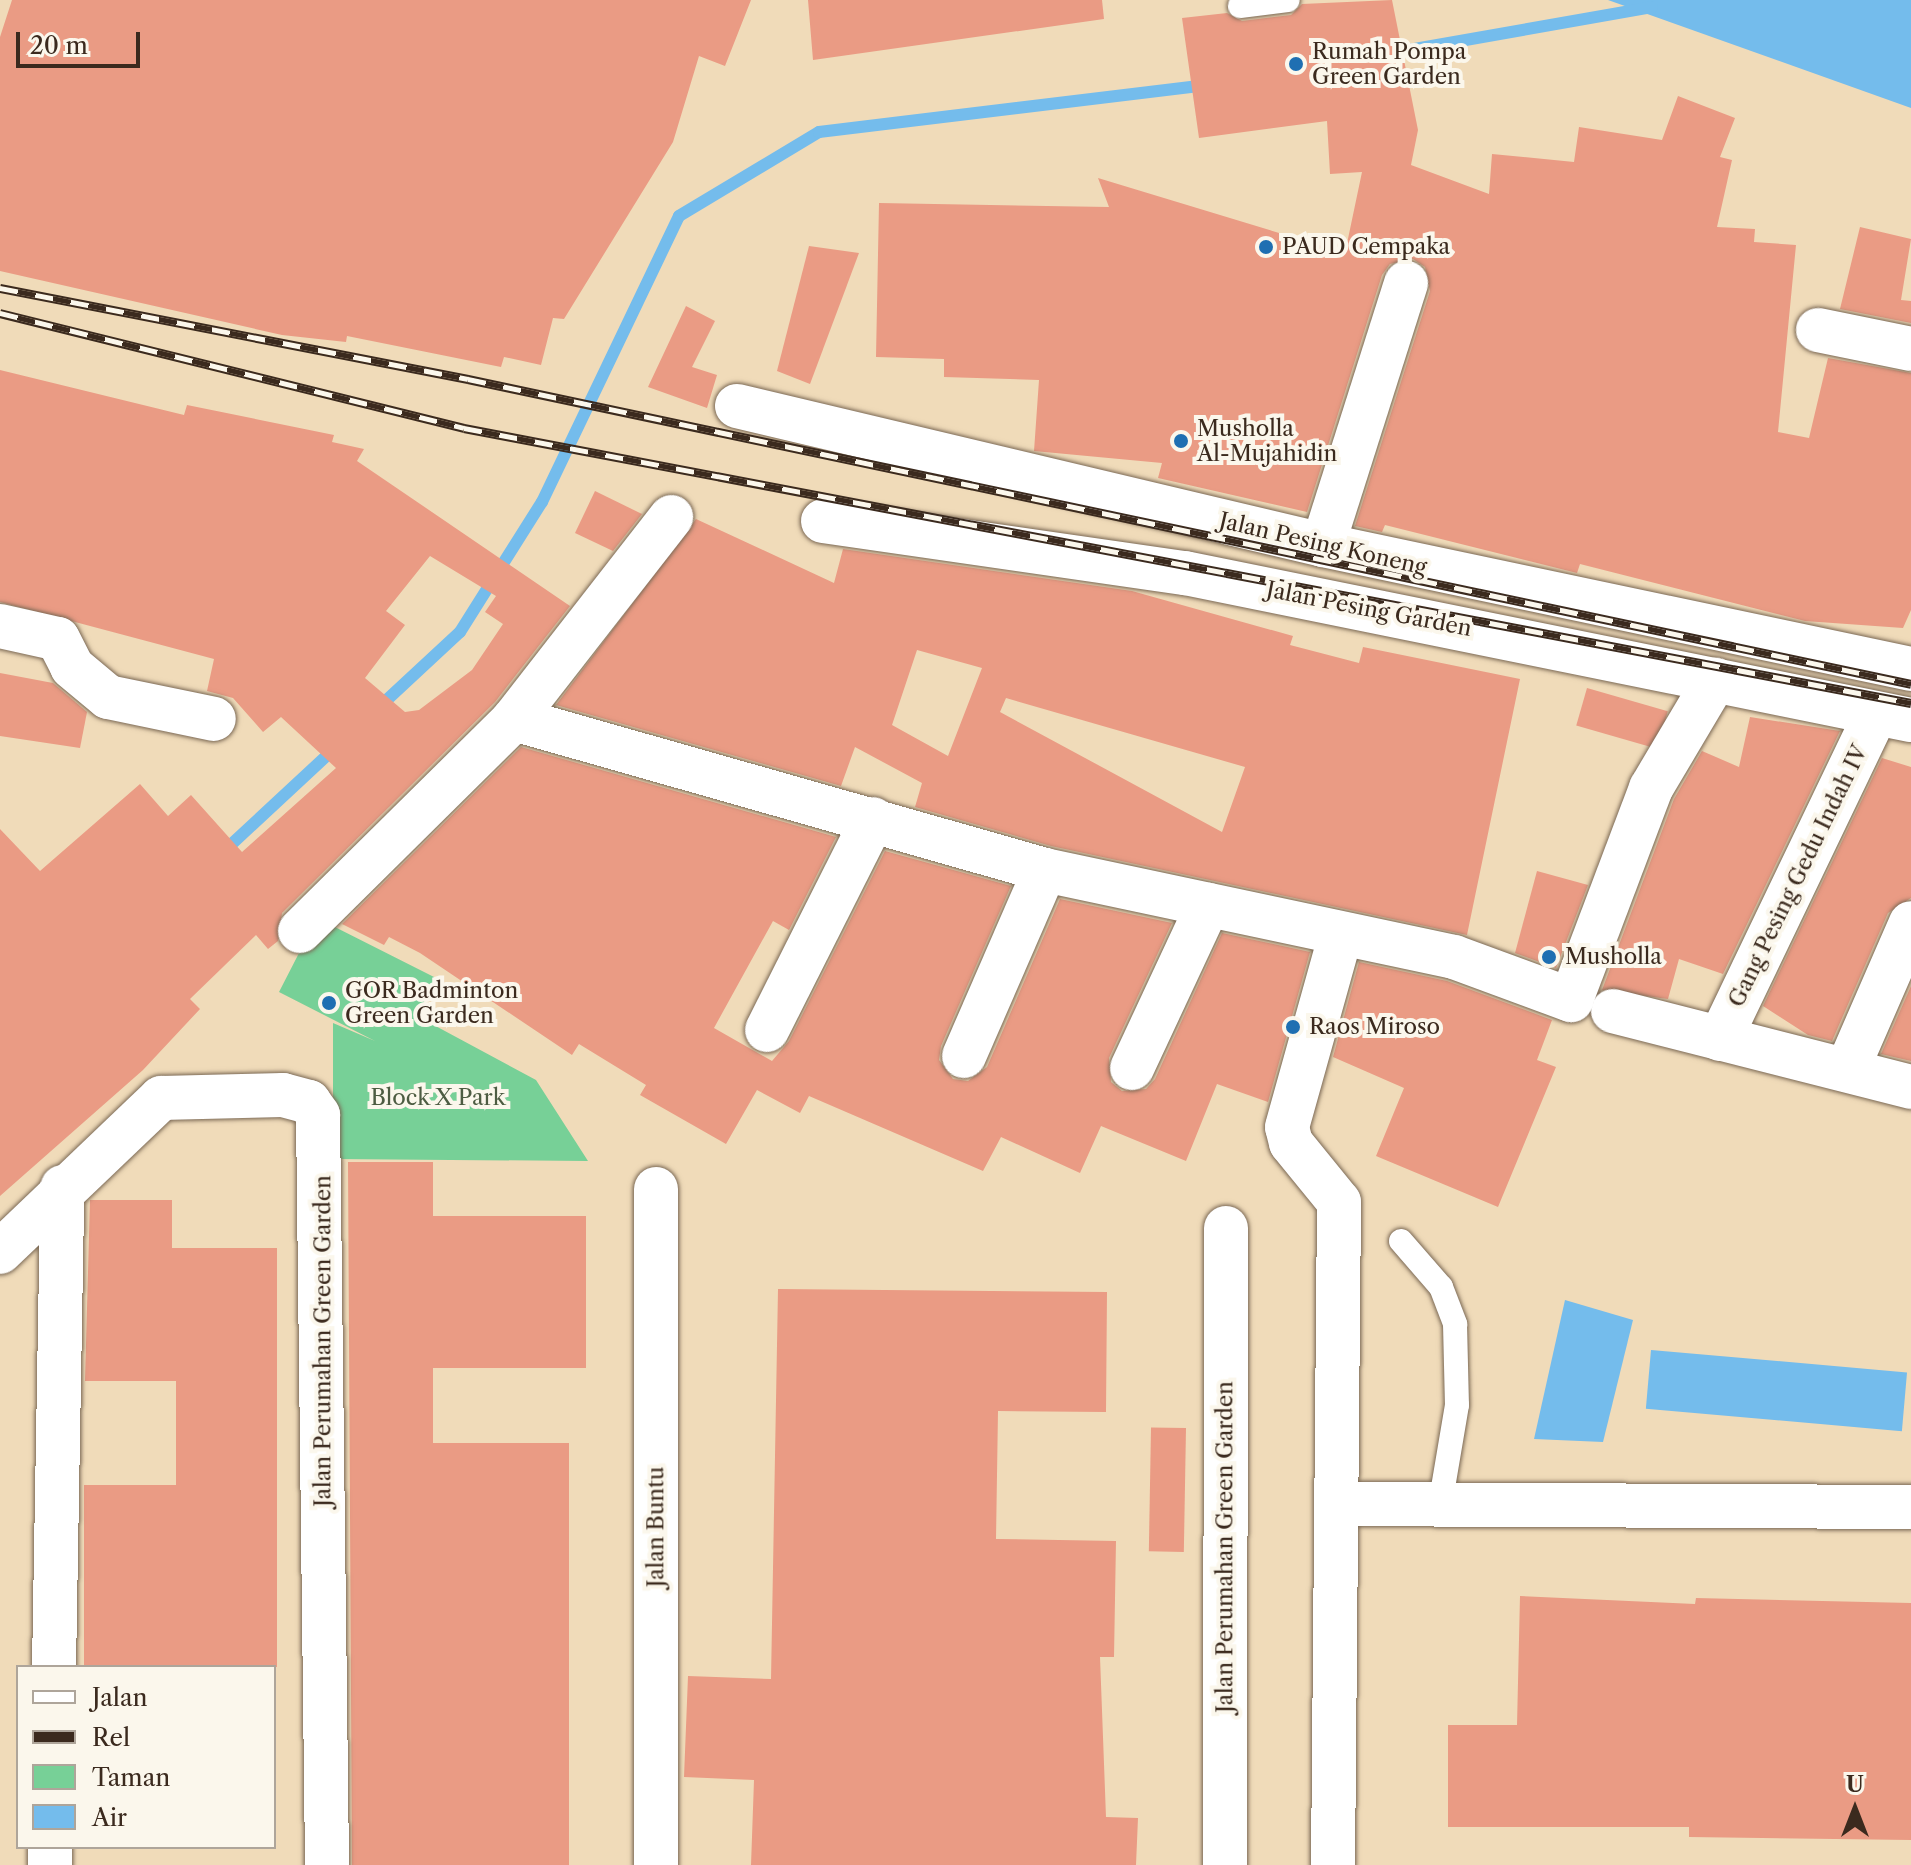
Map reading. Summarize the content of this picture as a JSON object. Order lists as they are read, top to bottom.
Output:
{
  "streets": {
    "street": [
      "Jalan Pesing Koneng",
      "Jalan Pesing Garden",
      "Gang Pesing Gedu Indah IV",
      "Jalan Perumahan Green Garden",
      "Jalan Buntu"
    ]
  },
  "crossings": [
    ["Jalan Pesing Garden", "Gang Pesing Gedu Indah IV"]
  ],
  "parks": ["Block X Park"],
  "places": [
    "Rumah Pompa Green Garden",
    "PAUD Cempaka",
    "Musholla Al-Mujahidin",
    "Musholla",
    "GOR Badminton Green Garden",
    "Raos Miroso"
  ],
  "legend": [
    "Jalan",
    "Rel",
    "Taman",
    "Air"
  ],
  "scale_bar": "20 m",
  "north": "top"
}
